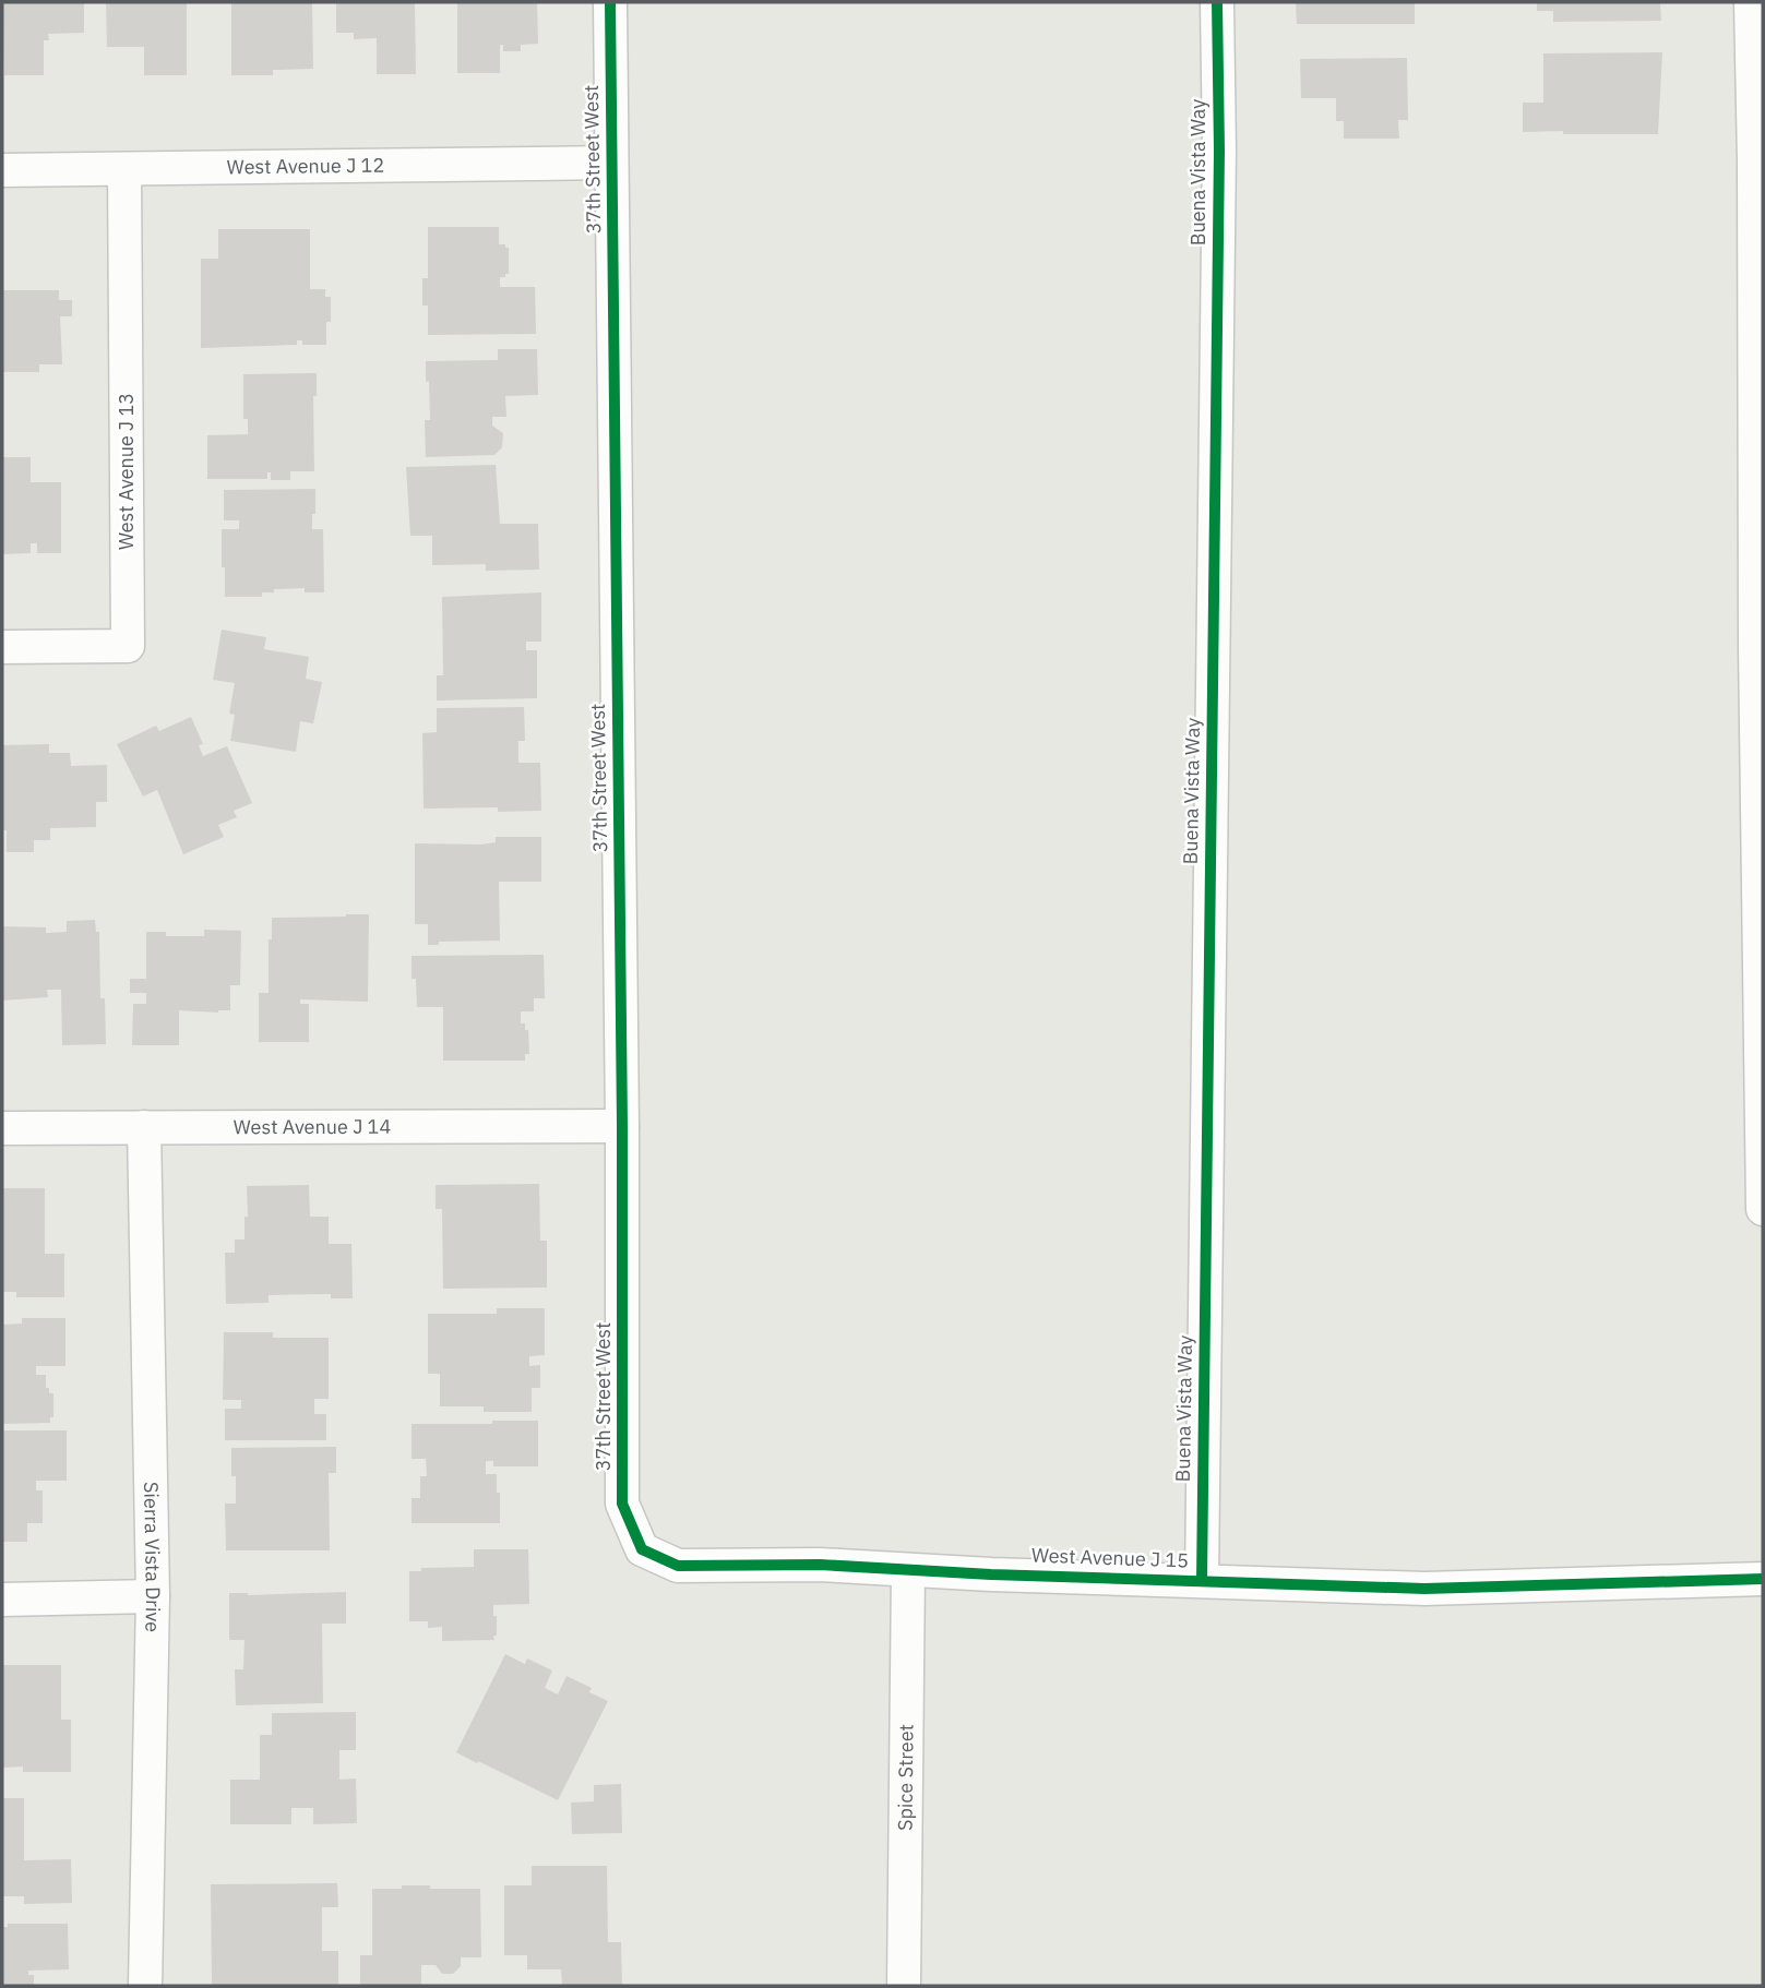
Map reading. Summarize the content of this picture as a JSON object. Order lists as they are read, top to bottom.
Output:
{
  "streets": {
    "street": [
      "37th Street West",
      "West Avenue J 12",
      "Buena Vista Way",
      "West Avenue J 13",
      "West Avenue J 14",
      "Sierra Vista Drive",
      "West Avenue J 15",
      "Spice Street"
    ]
  },
  "crossings": [
    ["37th Street West", "West Avenue J 12"],
    ["37th Street West", "West Avenue J 14"],
    ["37th Street West", "West Avenue J 15"],
    ["West Avenue J 12", "West Avenue J 13"],
    ["Buena Vista Way", "West Avenue J 15"],
    ["West Avenue J 14", "Sierra Vista Drive"],
    ["West Avenue J 15", "Spice Street"]
  ]
}
